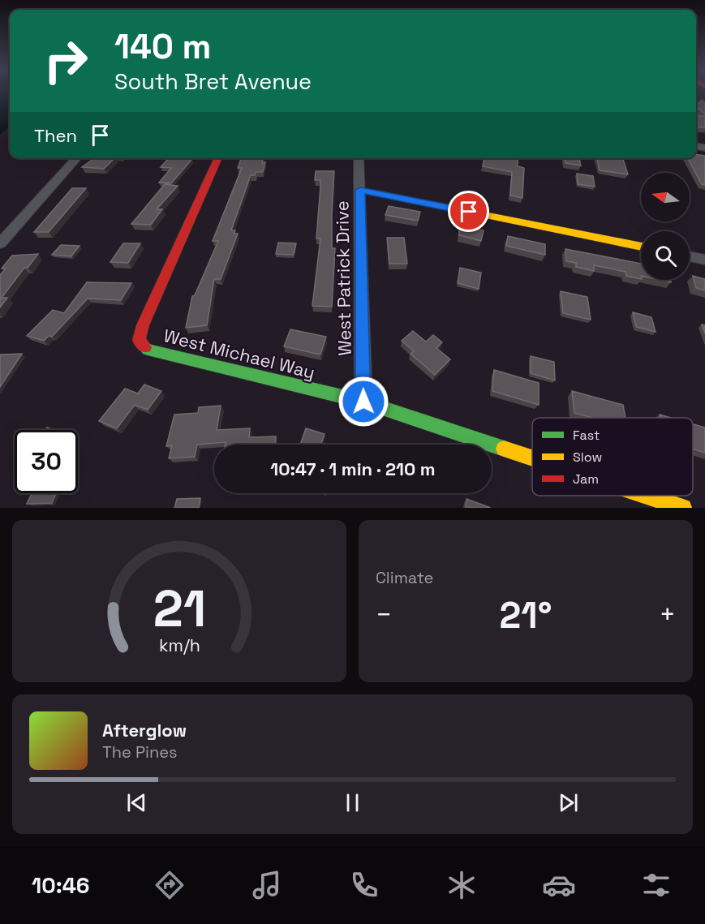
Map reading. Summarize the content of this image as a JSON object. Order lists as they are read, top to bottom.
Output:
{
  "streets": {
    "street": ["West Patrick Drive", "West Michael Way"]
  },
  "crossings": [
    ["West Patrick Drive", "West Michael Way"]
  ],
  "legend": ["Fast", "Slow", "Jam"],
  "north": "left",
  "page": {
    "turn": ["140 m", "South Bret Avenue"],
    "then": "Then",
    "limit": "30",
    "trip": "10:47 · 1 min · 210 m",
    "tile": "Climate",
    "heat": ["−", "21°", "+"],
    "song": ["Afterglow", "The Pines"],
    "tabs": "10:46",
    "gauge": ["21", "km/h"]
  }
}
